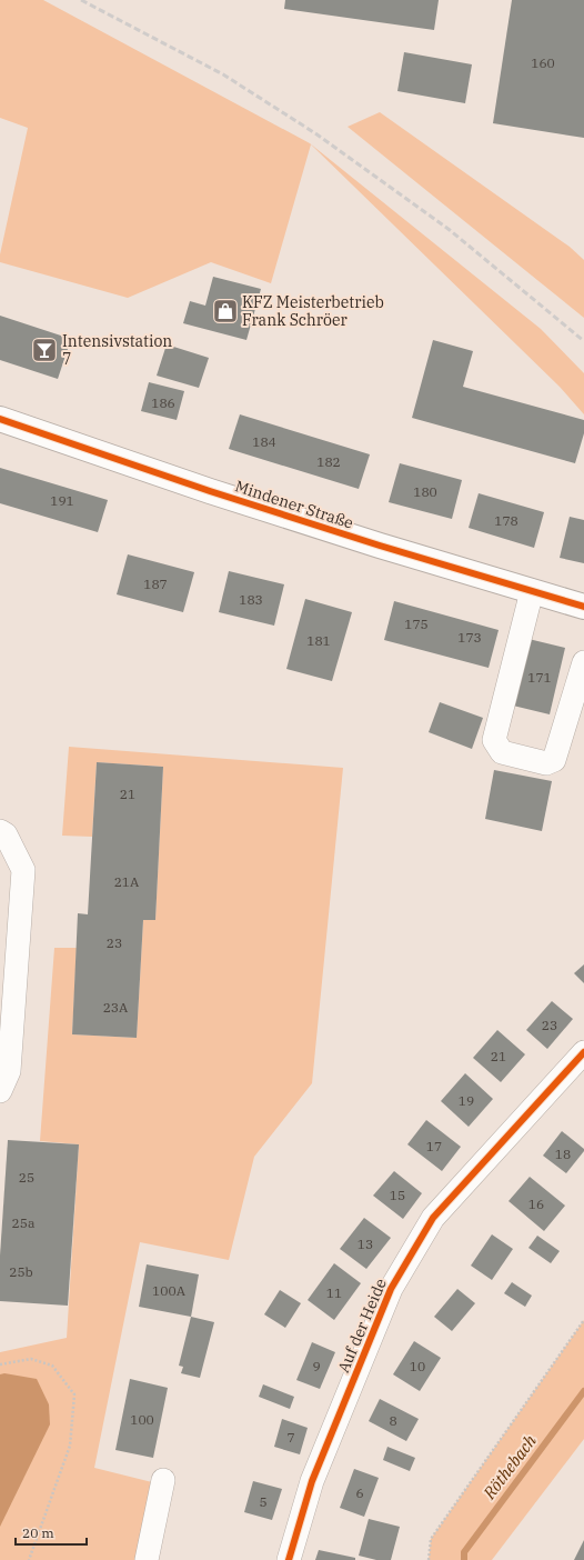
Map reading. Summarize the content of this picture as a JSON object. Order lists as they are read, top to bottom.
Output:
{
  "streets": {
    "main road": ["Mindener Straße"],
    "street": ["Auf der Heide"]
  },
  "water": ["Röthebach"],
  "places": {
    "shop": ["KFZ Meisterbetrieb Frank Schröer"],
    "bar": ["Intensivstation 7"]
  },
  "house_numbers": [
    "160",
    "186",
    "184",
    "182",
    "180",
    "191",
    "178",
    "187",
    "183",
    "175",
    "173",
    "181",
    "171",
    "21",
    "21A",
    "23",
    "23A",
    "23",
    "21",
    "19",
    "17",
    "18",
    "25",
    "15",
    "16",
    "25a",
    "13",
    "25b",
    "100A",
    "11",
    "9",
    "10",
    "100",
    "8",
    "7",
    "6",
    "5"
  ],
  "scale_bar": "20 m"
}
